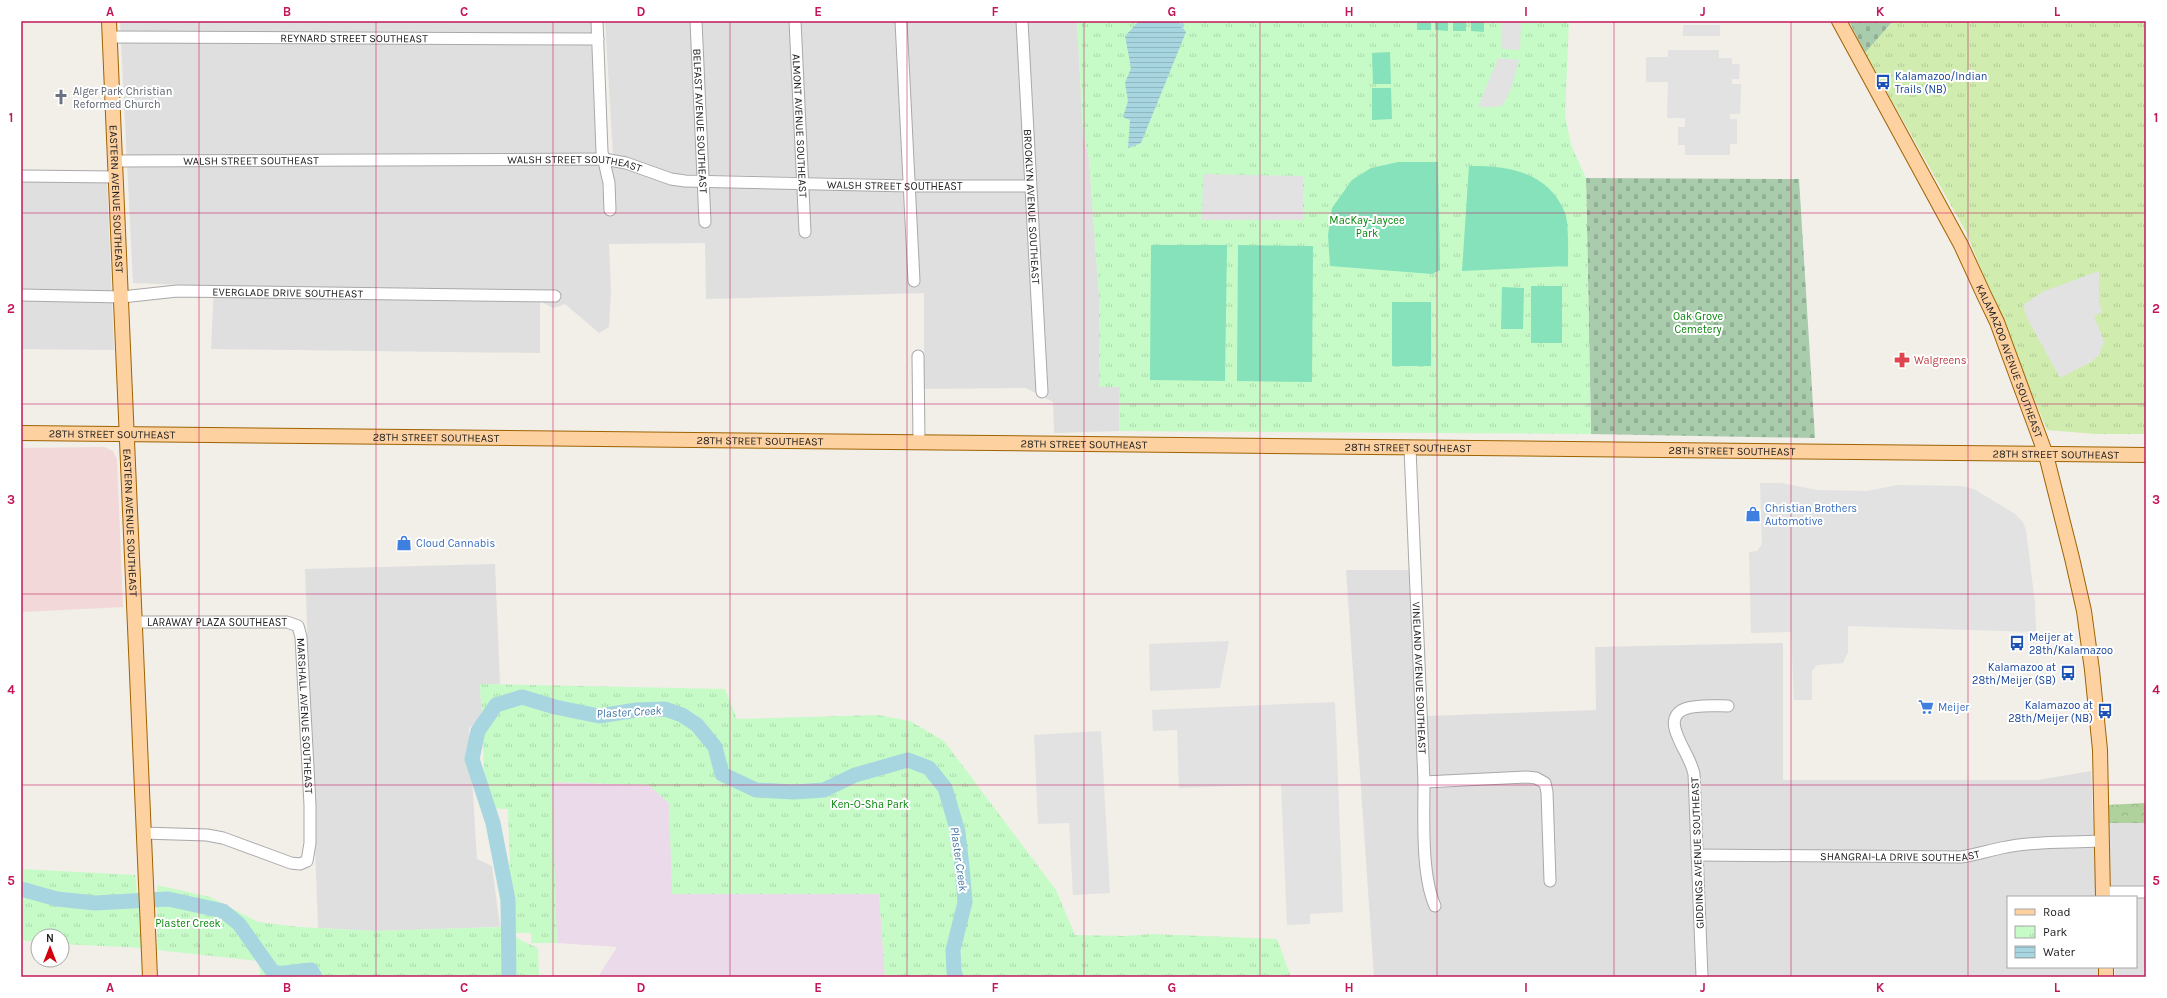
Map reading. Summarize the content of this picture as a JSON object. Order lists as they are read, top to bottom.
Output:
{
  "streets": {
    "main road": ["EASTERN AVENUE SOUTHEAST", "KALAMAZOO AVENUE SOUTHEAST", "28TH STREET SOUTHEAST"],
    "street": [
      "REYNARD STREET SOUTHEAST",
      "BELFAST AVENUE SOUTHEAST",
      "ALMONT AVENUE SOUTHEAST",
      "WALSH STREET SOUTHEAST",
      "BROOKLYN AVENUE SOUTHEAST",
      "EVERGLADE DRIVE SOUTHEAST",
      "LARAWAY PLAZA SOUTHEAST",
      "VINELAND AVENUE SOUTHEAST",
      "MARSHALL AVENUE SOUTHEAST",
      "GIDDINGS AVENUE SOUTHEAST",
      "SHANGRAI-LA DRIVE SOUTHEAST"
    ]
  },
  "crossings": [
    ["REYNARD STREET SOUTHEAST", "EASTERN AVENUE SOUTHEAST"],
    ["BELFAST AVENUE SOUTHEAST", "WALSH STREET SOUTHEAST"],
    ["ALMONT AVENUE SOUTHEAST", "WALSH STREET SOUTHEAST"],
    ["WALSH STREET SOUTHEAST", "EASTERN AVENUE SOUTHEAST"],
    ["WALSH STREET SOUTHEAST", "BROOKLYN AVENUE SOUTHEAST"],
    ["EASTERN AVENUE SOUTHEAST", "EVERGLADE DRIVE SOUTHEAST"],
    ["EASTERN AVENUE SOUTHEAST", "28TH STREET SOUTHEAST"],
    ["EASTERN AVENUE SOUTHEAST", "LARAWAY PLAZA SOUTHEAST"],
    ["EASTERN AVENUE SOUTHEAST", "MARSHALL AVENUE SOUTHEAST"],
    ["KALAMAZOO AVENUE SOUTHEAST", "28TH STREET SOUTHEAST"],
    ["KALAMAZOO AVENUE SOUTHEAST", "SHANGRAI-LA DRIVE SOUTHEAST"],
    ["28TH STREET SOUTHEAST", "VINELAND AVENUE SOUTHEAST"],
    ["LARAWAY PLAZA SOUTHEAST", "MARSHALL AVENUE SOUTHEAST"],
    ["GIDDINGS AVENUE SOUTHEAST", "SHANGRAI-LA DRIVE SOUTHEAST"]
  ],
  "water": ["Plaster Creek"],
  "parks": [
    "MacKay-Jaycee Park",
    "Oak Grove Cemetery",
    "Ken-O-Sha Park",
    "Plaster Creek"
  ],
  "places": {
    "bus stop": [
      "Kalamazoo/Indian Trails (NB)",
      "Meijer at 28th/Kalamazoo",
      "Kalamazoo at 28th/Meijer (SB)",
      "Kalamazoo at 28th/Meijer (NB)"
    ],
    "church": ["Alger Park Christian Reformed Church"],
    "pharmacy": ["Walgreens"],
    "shop": ["Christian Brothers Automotive", "Cloud Cannabis"],
    "supermarket": ["Meijer"]
  },
  "legend": ["Road", "Park", "Water"],
  "north": "top",
  "grid": {
    "columns": [
      "A",
      "B",
      "C",
      "D",
      "E",
      "F",
      "G",
      "H",
      "I",
      "J",
      "K",
      "L"
    ],
    "rows": [
      "1",
      "2",
      "3",
      "4",
      "5"
    ]
  }
}
